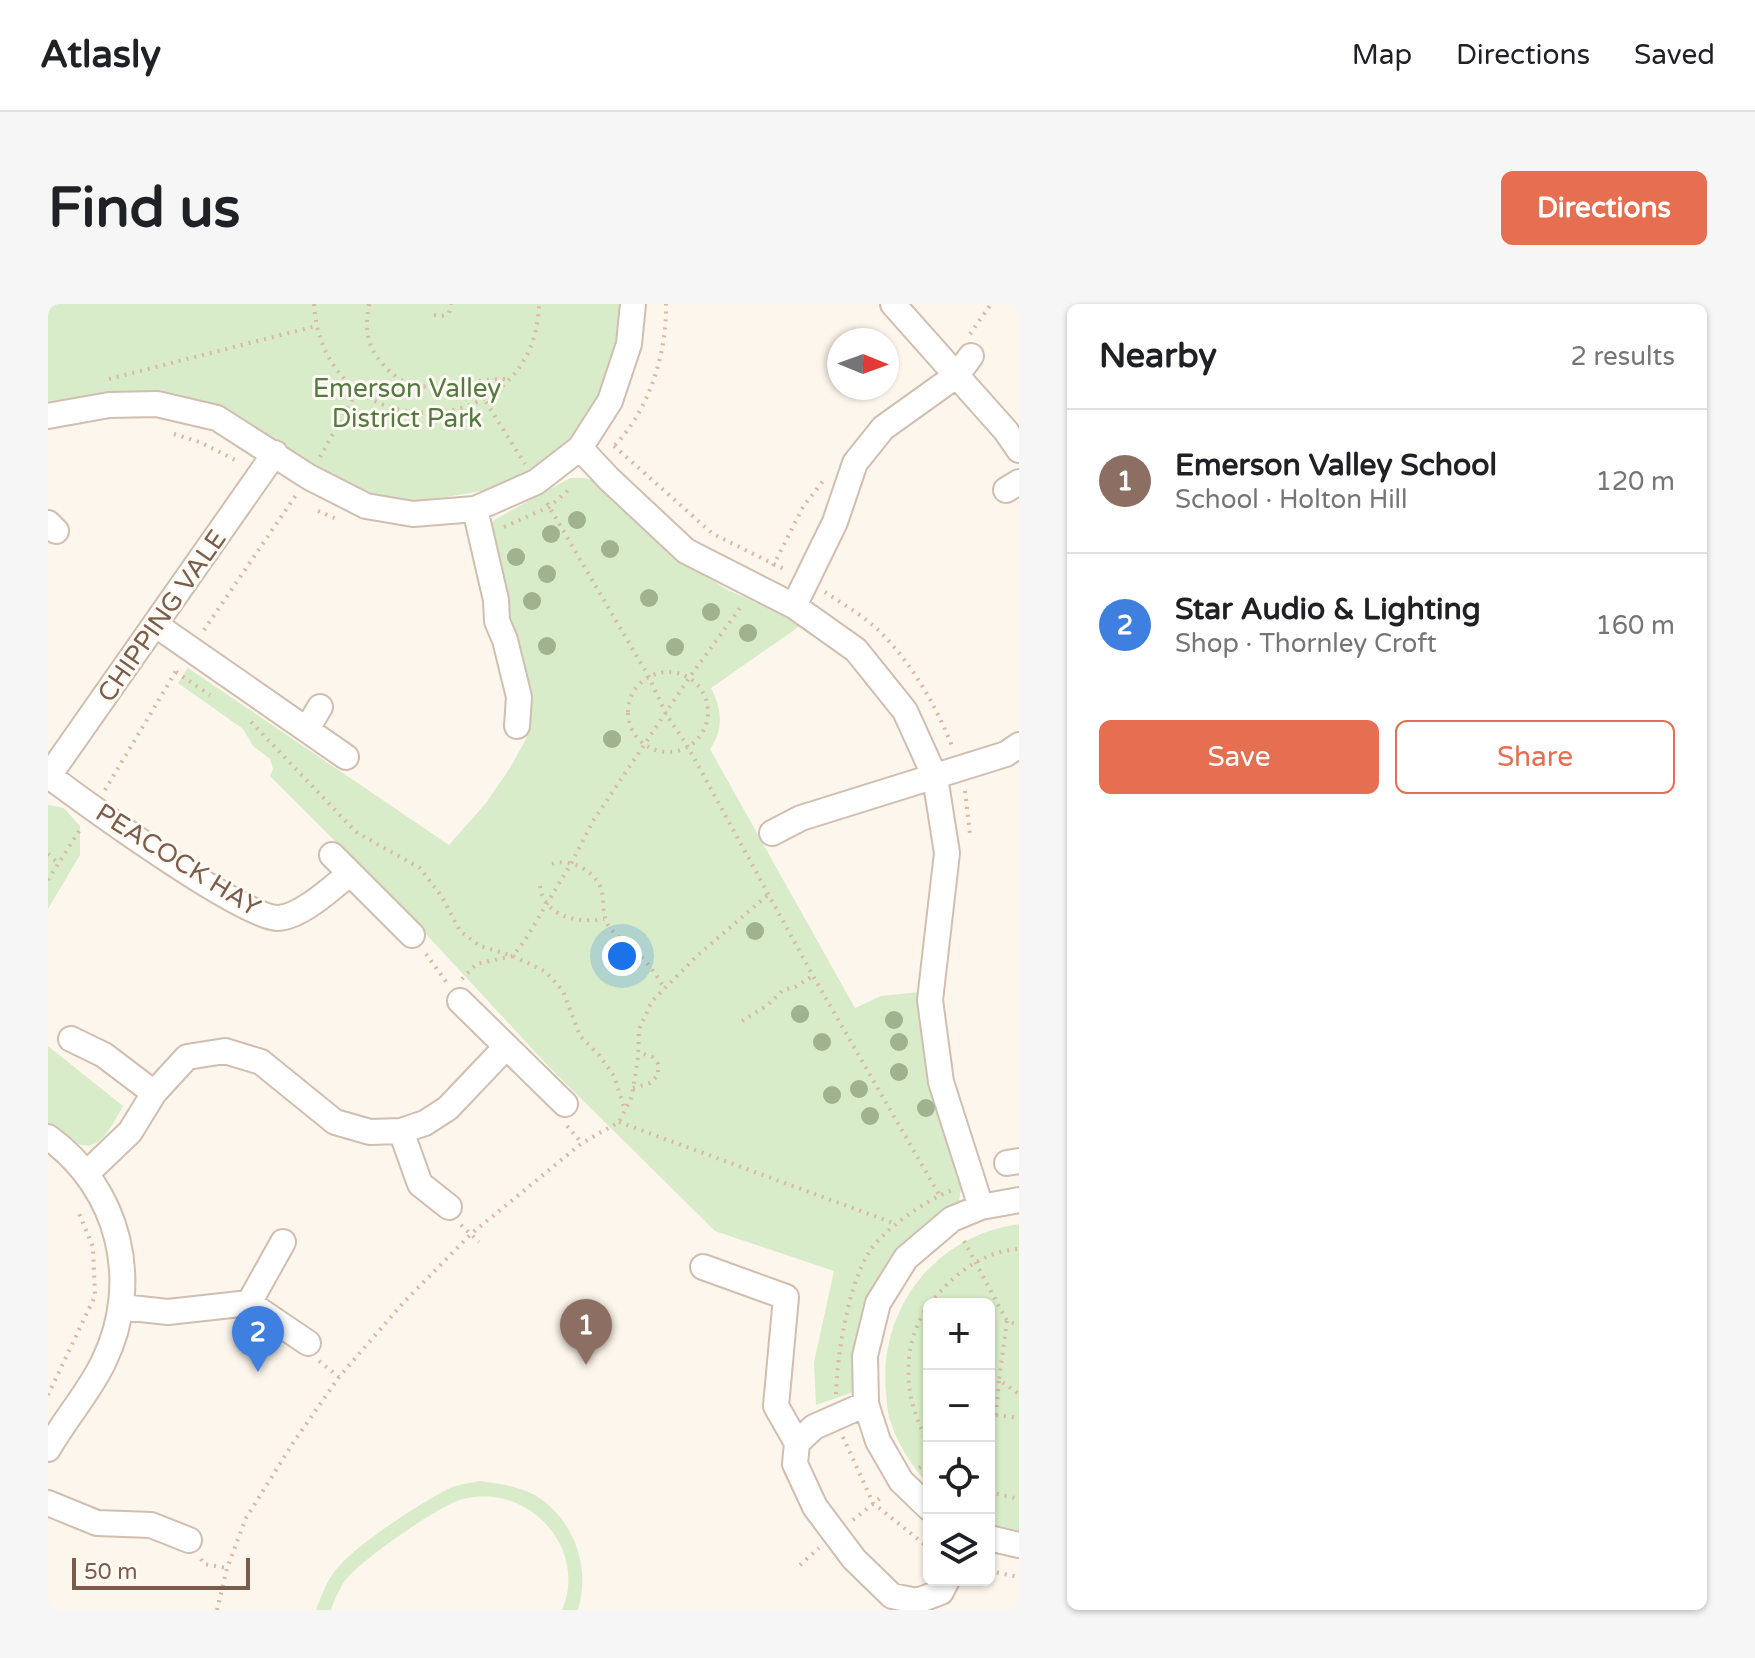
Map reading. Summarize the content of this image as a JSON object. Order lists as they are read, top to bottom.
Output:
{
  "streets": {
    "street": ["CHIPPING VALE", "PEACOCK HAY"]
  },
  "crossings": [
    ["CHIPPING VALE", "PEACOCK HAY"]
  ],
  "parks": ["Emerson Valley District Park"],
  "scale_bar": "50 m",
  "north": "right",
  "page": {
    "header": "Atlasly",
    "nav": ["Map", "Directions", "Saved"],
    "buttons": [
      "Directions",
      ["Save", "Share"]
    ],
    "title": "Find us",
    "heading": ["Nearby", "2 results"],
    "list": [
      {
        "mark": "1",
        "name": "Emerson Valley School",
        "note": "School · Holton Hill",
        "value": "120 m"
      },
      {
        "mark": "2",
        "name": "Star Audio & Lighting",
        "note": "Shop · Thornley Croft",
        "value": "160 m"
      }
    ],
    "map_buttons": ["+", "−"],
    "pins": ["1", "2"],
    "scale": "50 m"
  }
}
